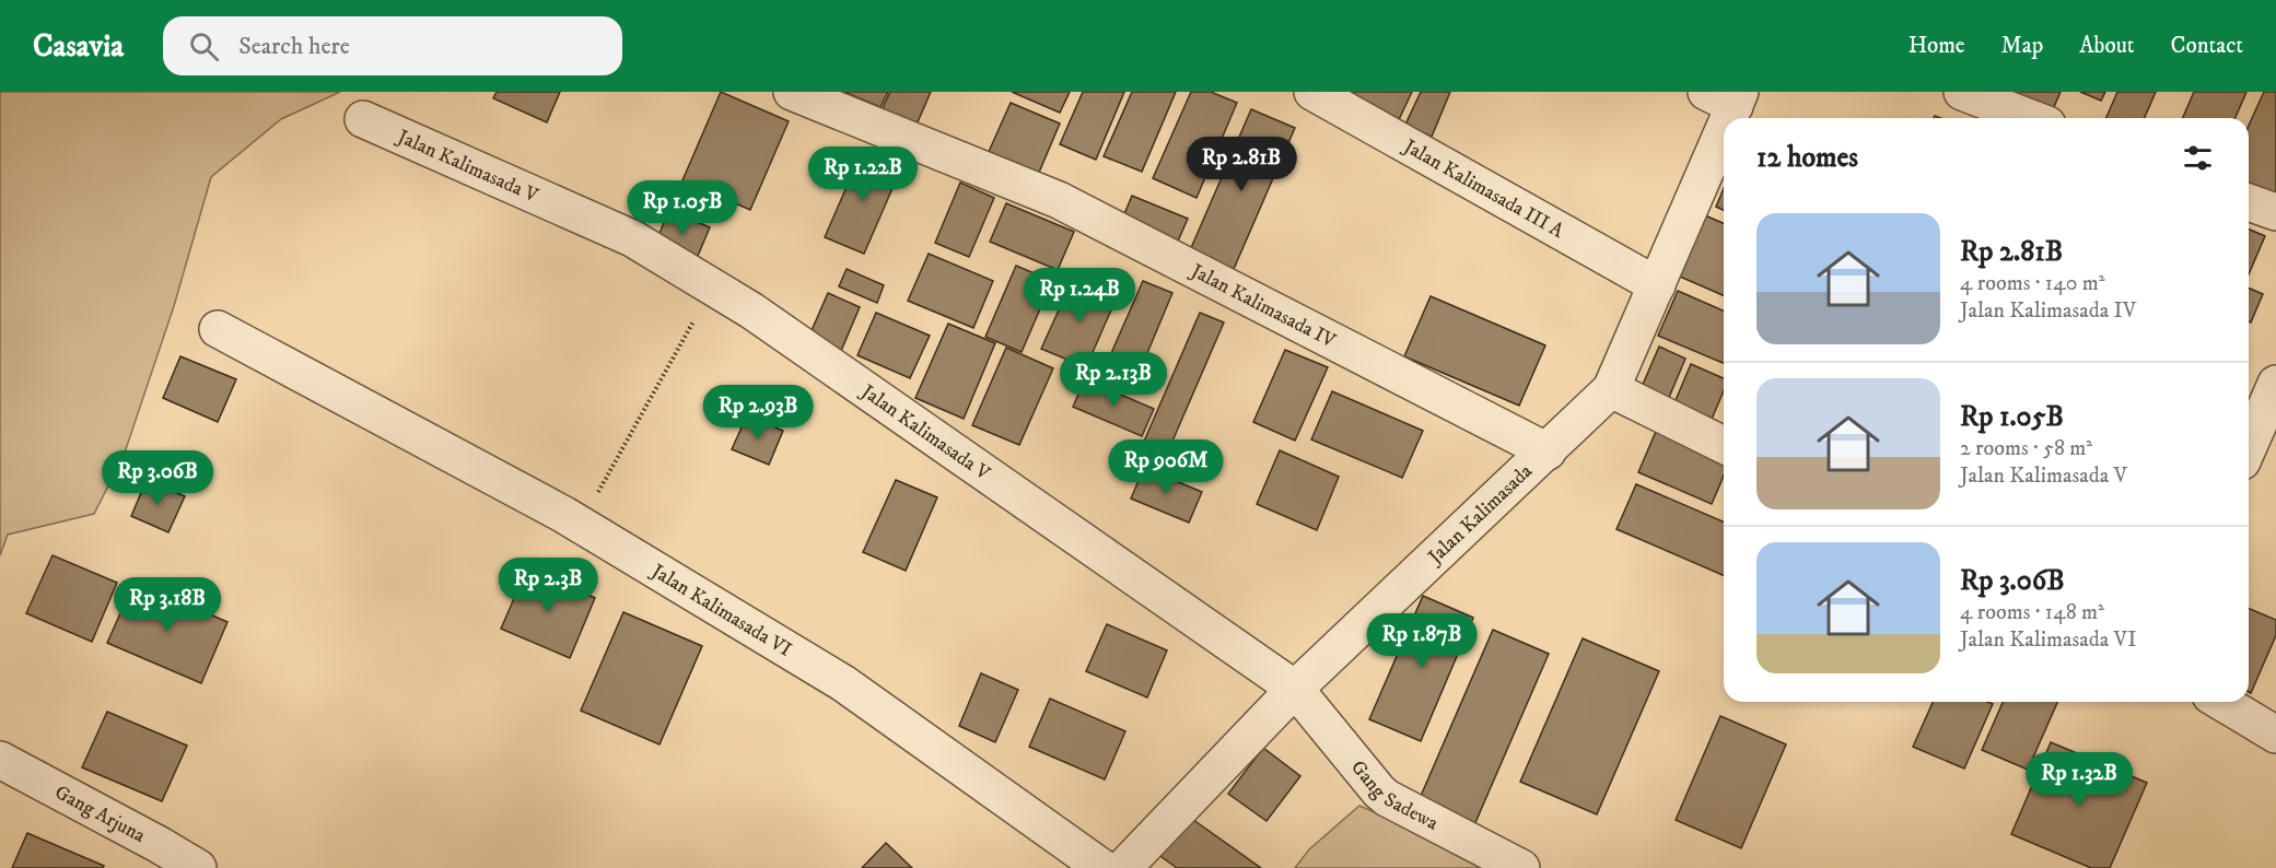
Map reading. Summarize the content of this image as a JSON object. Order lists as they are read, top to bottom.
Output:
{
  "streets": {
    "street": [
      "Jalan Kalimasada V",
      "Jalan Kalimasada III A",
      "Jalan Kalimasada IV",
      "Jalan Kalimasada",
      "Jalan Kalimasada VI",
      "Gang Sadewa",
      "Gang Arjuna"
    ]
  },
  "crossings": [
    ["Jalan Kalimasada V", "Jalan Kalimasada"],
    ["Jalan Kalimasada V", "Gang Sadewa"],
    ["Jalan Kalimasada III A", "Jalan Kalimasada"],
    ["Jalan Kalimasada IV", "Jalan Kalimasada"],
    ["Jalan Kalimasada", "Gang Sadewa"]
  ],
  "page": {
    "header": "Casavia",
    "search": "Search here",
    "nav": [
      "Home",
      "Map",
      "About",
      "Contact"
    ],
    "heading": "12 homes",
    "price": [
      "Rp 2.81B",
      "Rp 1.22B",
      "Rp 1.05B",
      "Rp 1.24B",
      "Rp 2.13B",
      "Rp 2.93B",
      "Rp 906M",
      "Rp 3.06B",
      "Rp 2.3B",
      "Rp 3.18B",
      "Rp 1.87B",
      "Rp 1.32B"
    ],
    "list": [
      {
        "name": "Rp 2.81B",
        "note": "4 rooms · 140 m² · Jalan Kalimasada IV"
      },
      {
        "name": "Rp 1.05B",
        "note": "2 rooms · 58 m² · Jalan Kalimasada V"
      },
      {
        "name": "Rp 3.06B",
        "note": "4 rooms · 148 m² · Jalan Kalimasada VI"
      }
    ]
  }
}
